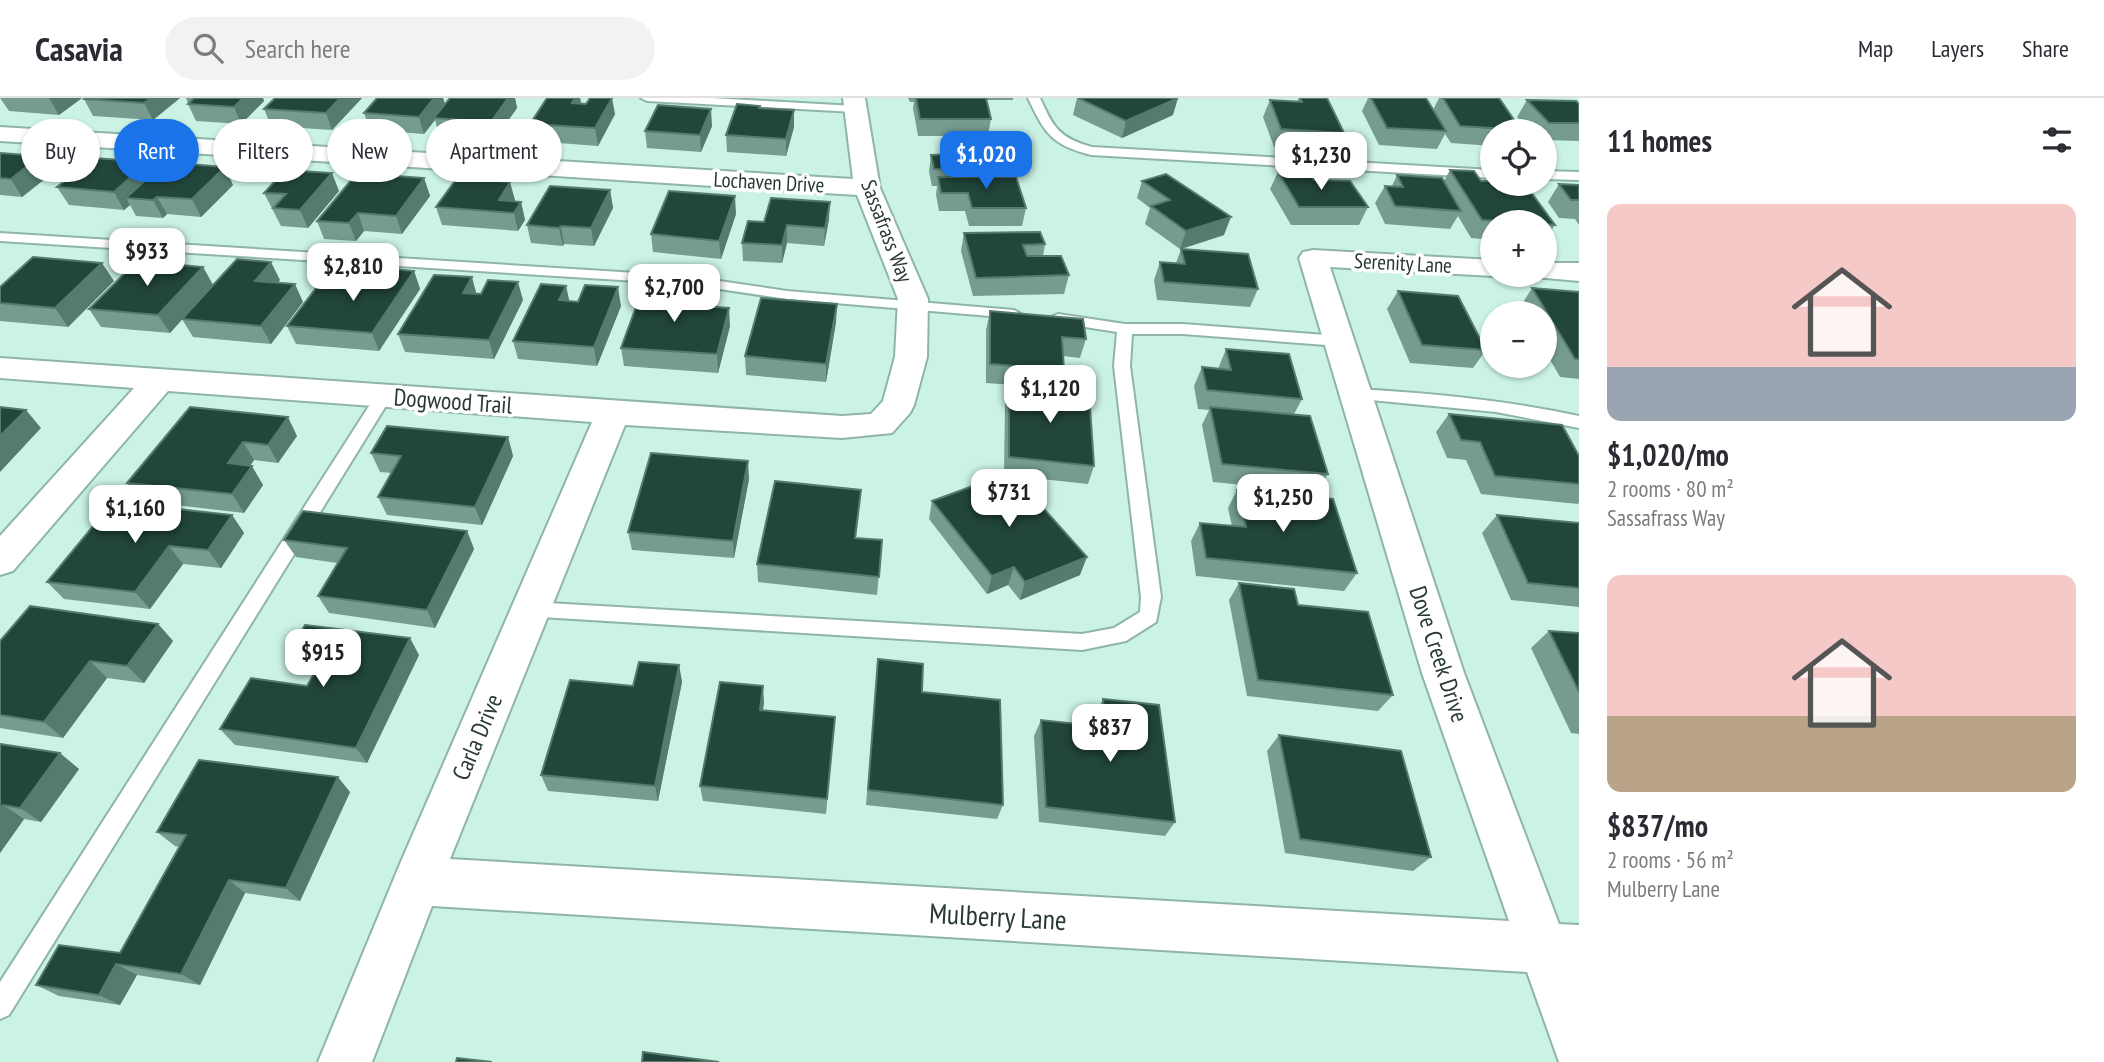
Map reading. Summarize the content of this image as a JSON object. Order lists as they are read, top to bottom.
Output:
{
  "streets": {
    "street": [
      "Lochaven Drive",
      "Sassafrass Way",
      "Serenity Lane",
      "Dogwood Trail",
      "Dove Creek Drive",
      "Carla Drive",
      "Mulberry Lane"
    ]
  },
  "crossings": [
    ["Lochaven Drive", "Sassafrass Way"],
    ["Sassafrass Way", "Dogwood Trail"],
    ["Serenity Lane", "Dove Creek Drive"],
    ["Dogwood Trail", "Carla Drive"],
    ["Dove Creek Drive", "Mulberry Lane"],
    ["Carla Drive", "Mulberry Lane"]
  ],
  "page": {
    "header": "Casavia",
    "search": "Search here",
    "nav": ["Map", "Layers", "Share"],
    "heading": "11 homes",
    "map_buttons": ["+", "−"],
    "chip": [
      "Buy",
      "Rent",
      "Filters",
      "New",
      "Apartment"
    ],
    "price": [
      "$1,020",
      "$1,230",
      "$933",
      "$2,810",
      "$2,700",
      "$1,120",
      "$731",
      "$1,250",
      "$1,160",
      "$915",
      "$837"
    ],
    "list": [
      {
        "name": "$1,020/mo",
        "note": "2 rooms · 80 m² · Sassafrass Way"
      },
      {
        "name": "$837/mo",
        "note": "2 rooms · 56 m² · Mulberry Lane"
      }
    ]
  }
}
